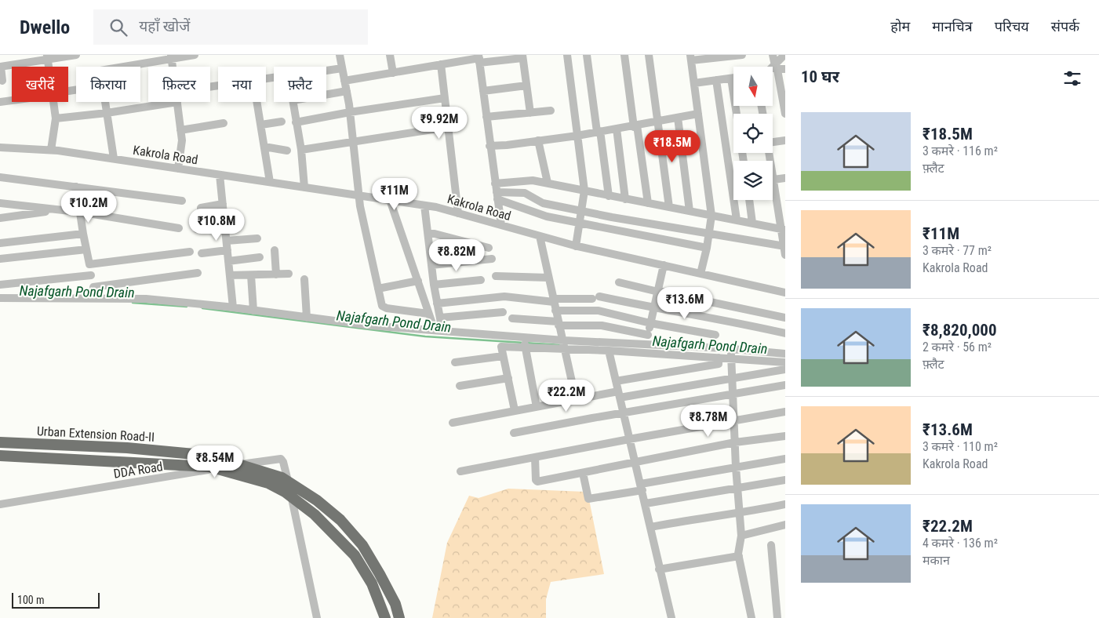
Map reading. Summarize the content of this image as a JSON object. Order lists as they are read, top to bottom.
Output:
{
  "streets": {
    "highway": ["Urban Extension Road-II"],
    "street": ["Kakrola Road", "DDA Road"]
  },
  "water": ["Najafgarh Pond Drain"],
  "scale_bar": "100 m",
  "north": "bottom",
  "page": {
    "header": "Dwello",
    "search": "यहाँ खोजें",
    "nav": [
      "होम",
      "मानचित्र",
      "परिचय",
      "संपर्क"
    ],
    "heading": "10 घर",
    "chip": [
      "खरीदें",
      "किराया",
      "फ़िल्टर",
      "नया",
      "फ़्लैट"
    ],
    "list": [
      {
        "name": "₹18.5M",
        "note": "3 कमरे · 116 m² · फ़्लैट"
      },
      {
        "name": "₹11M",
        "note": "3 कमरे · 77 m² · Kakrola Road"
      },
      {
        "name": "₹8,820,000",
        "note": "2 कमरे · 56 m² · फ़्लैट"
      },
      {
        "name": "₹13.6M",
        "note": "3 कमरे · 110 m² · Kakrola Road"
      },
      {
        "name": "₹22.2M",
        "note": "4 कमरे · 136 m² · मकान"
      }
    ],
    "price": [
      "₹9.92M",
      "₹18.5M",
      "₹11M",
      "₹10.2M",
      "₹10.8M",
      "₹8.82M",
      "₹13.6M",
      "₹22.2M",
      "₹8.78M",
      "₹8.54M"
    ],
    "scale": "100 m"
  }
}
